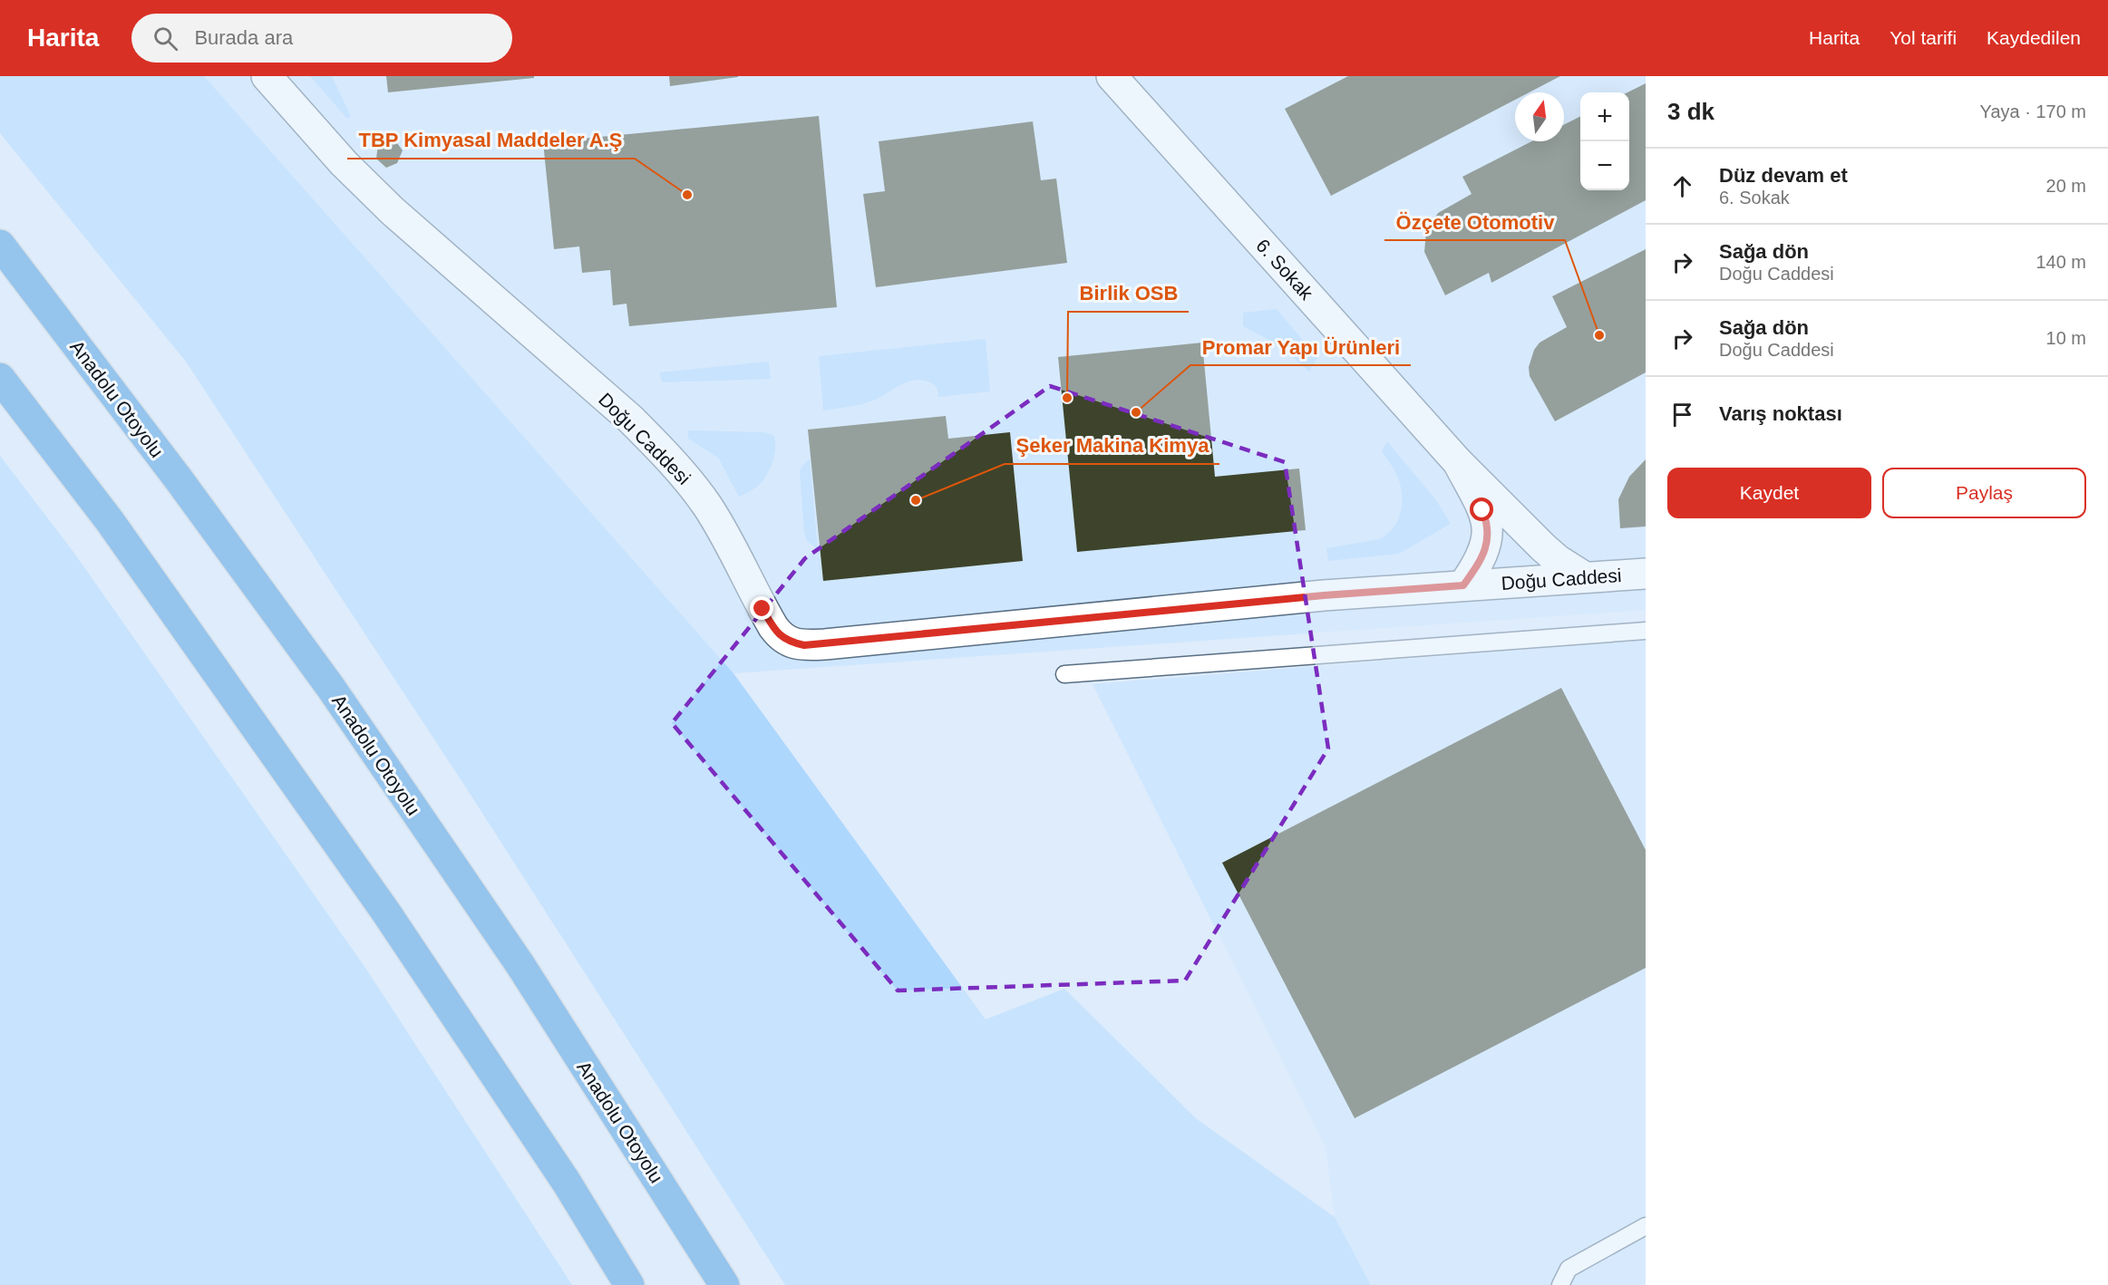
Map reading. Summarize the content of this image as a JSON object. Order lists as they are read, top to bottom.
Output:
{
  "streets": {
    "highway": ["Anadolu Otoyolu"],
    "street": ["6. Sokak", "Doğu Caddesi"]
  },
  "crossings": [
    ["6. Sokak", "Doğu Caddesi"]
  ],
  "places": [
    "TBP Kimyasal Maddeler A.Ş",
    "Özçete Otomotiv",
    "Birlik OSB",
    "Promar Yapı Ürünleri",
    "Şeker Makina Kimya"
  ],
  "north": "top",
  "page": {
    "header": "Harita",
    "search": "Burada ara",
    "nav": ["Harita", "Yol tarifi", "Kaydedilen"],
    "heading": ["3 dk", "Yaya · 170 m"],
    "map_buttons": ["+", "−"],
    "list": [
      ["Düz devam et", "6. Sokak", "20 m"],
      ["Sağa dön", "Doğu Caddesi", "140 m"],
      ["Sağa dön", "Doğu Caddesi", "10 m"],
      "Varış noktası"
    ],
    "buttons": ["Kaydet", "Paylaş"]
  }
}
